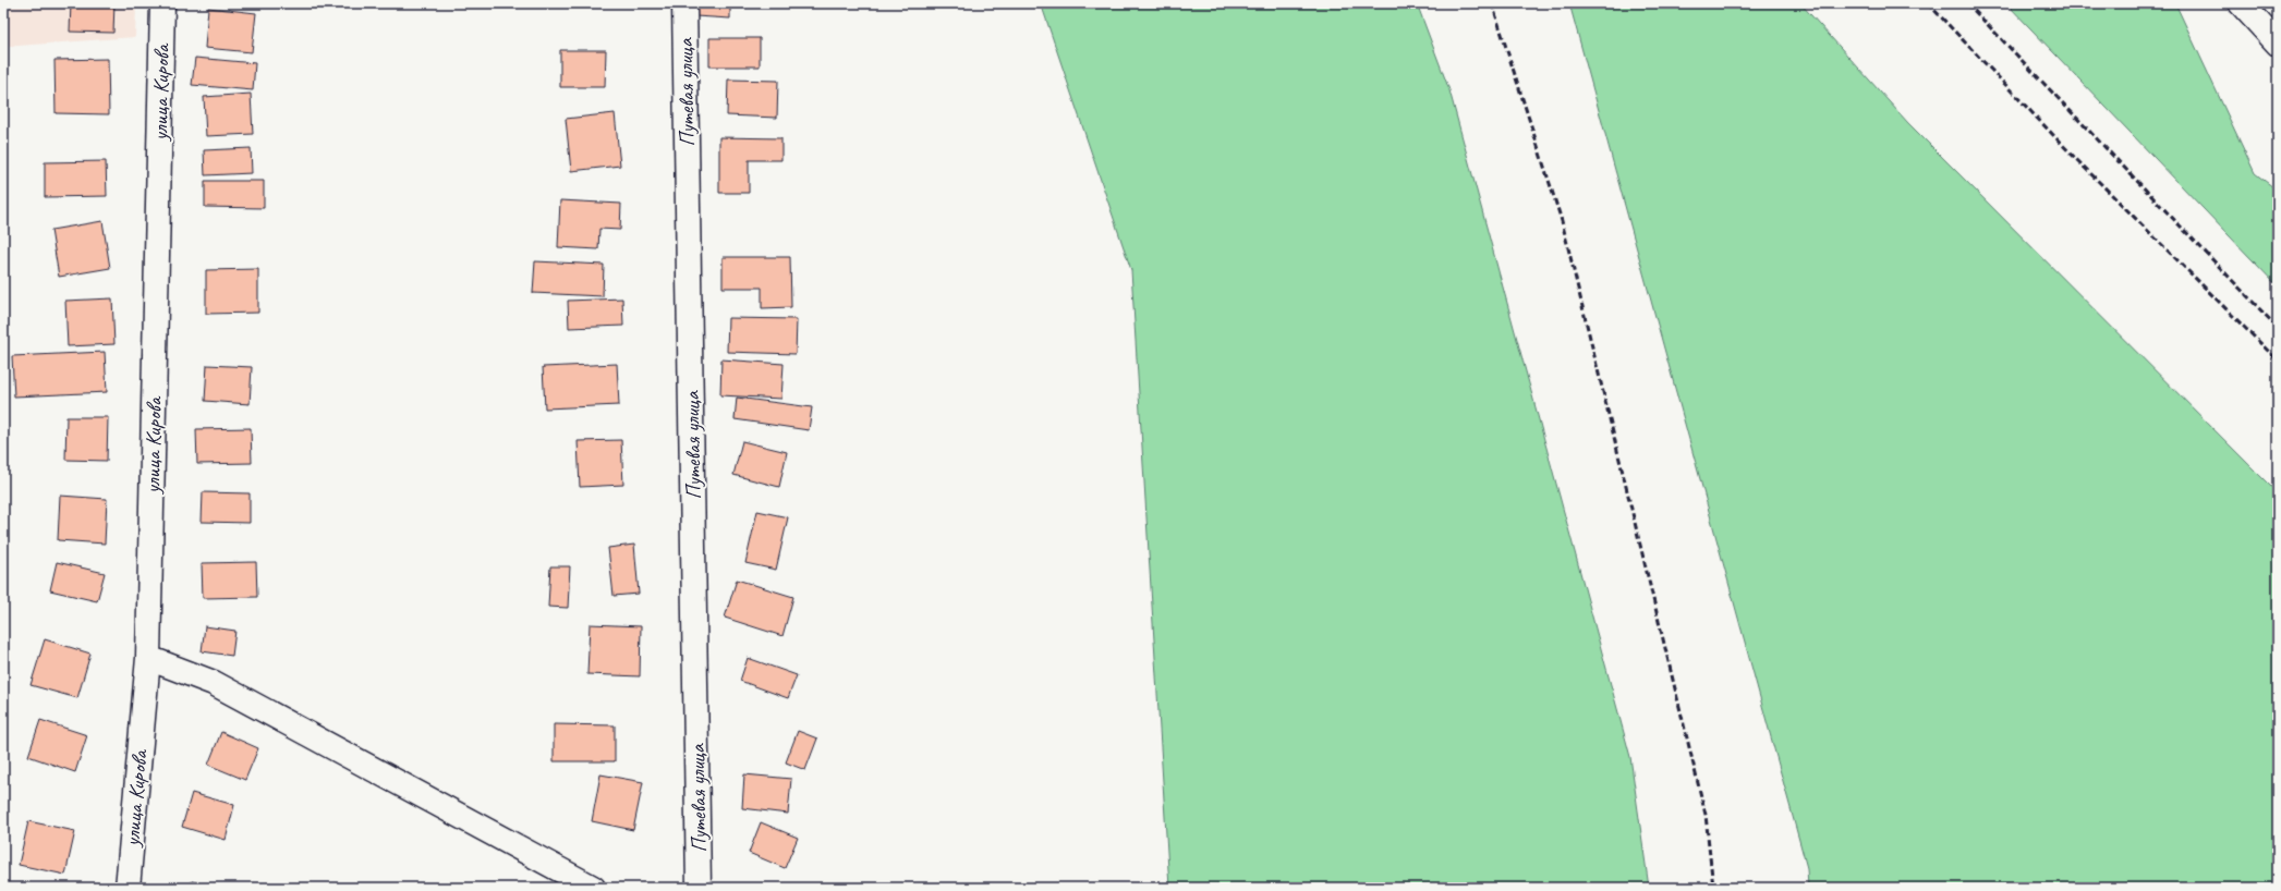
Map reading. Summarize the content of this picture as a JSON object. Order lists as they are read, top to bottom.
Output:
{
  "streets": {
    "street": ["улица Кирова", "Путевая улица"]
  }
}
